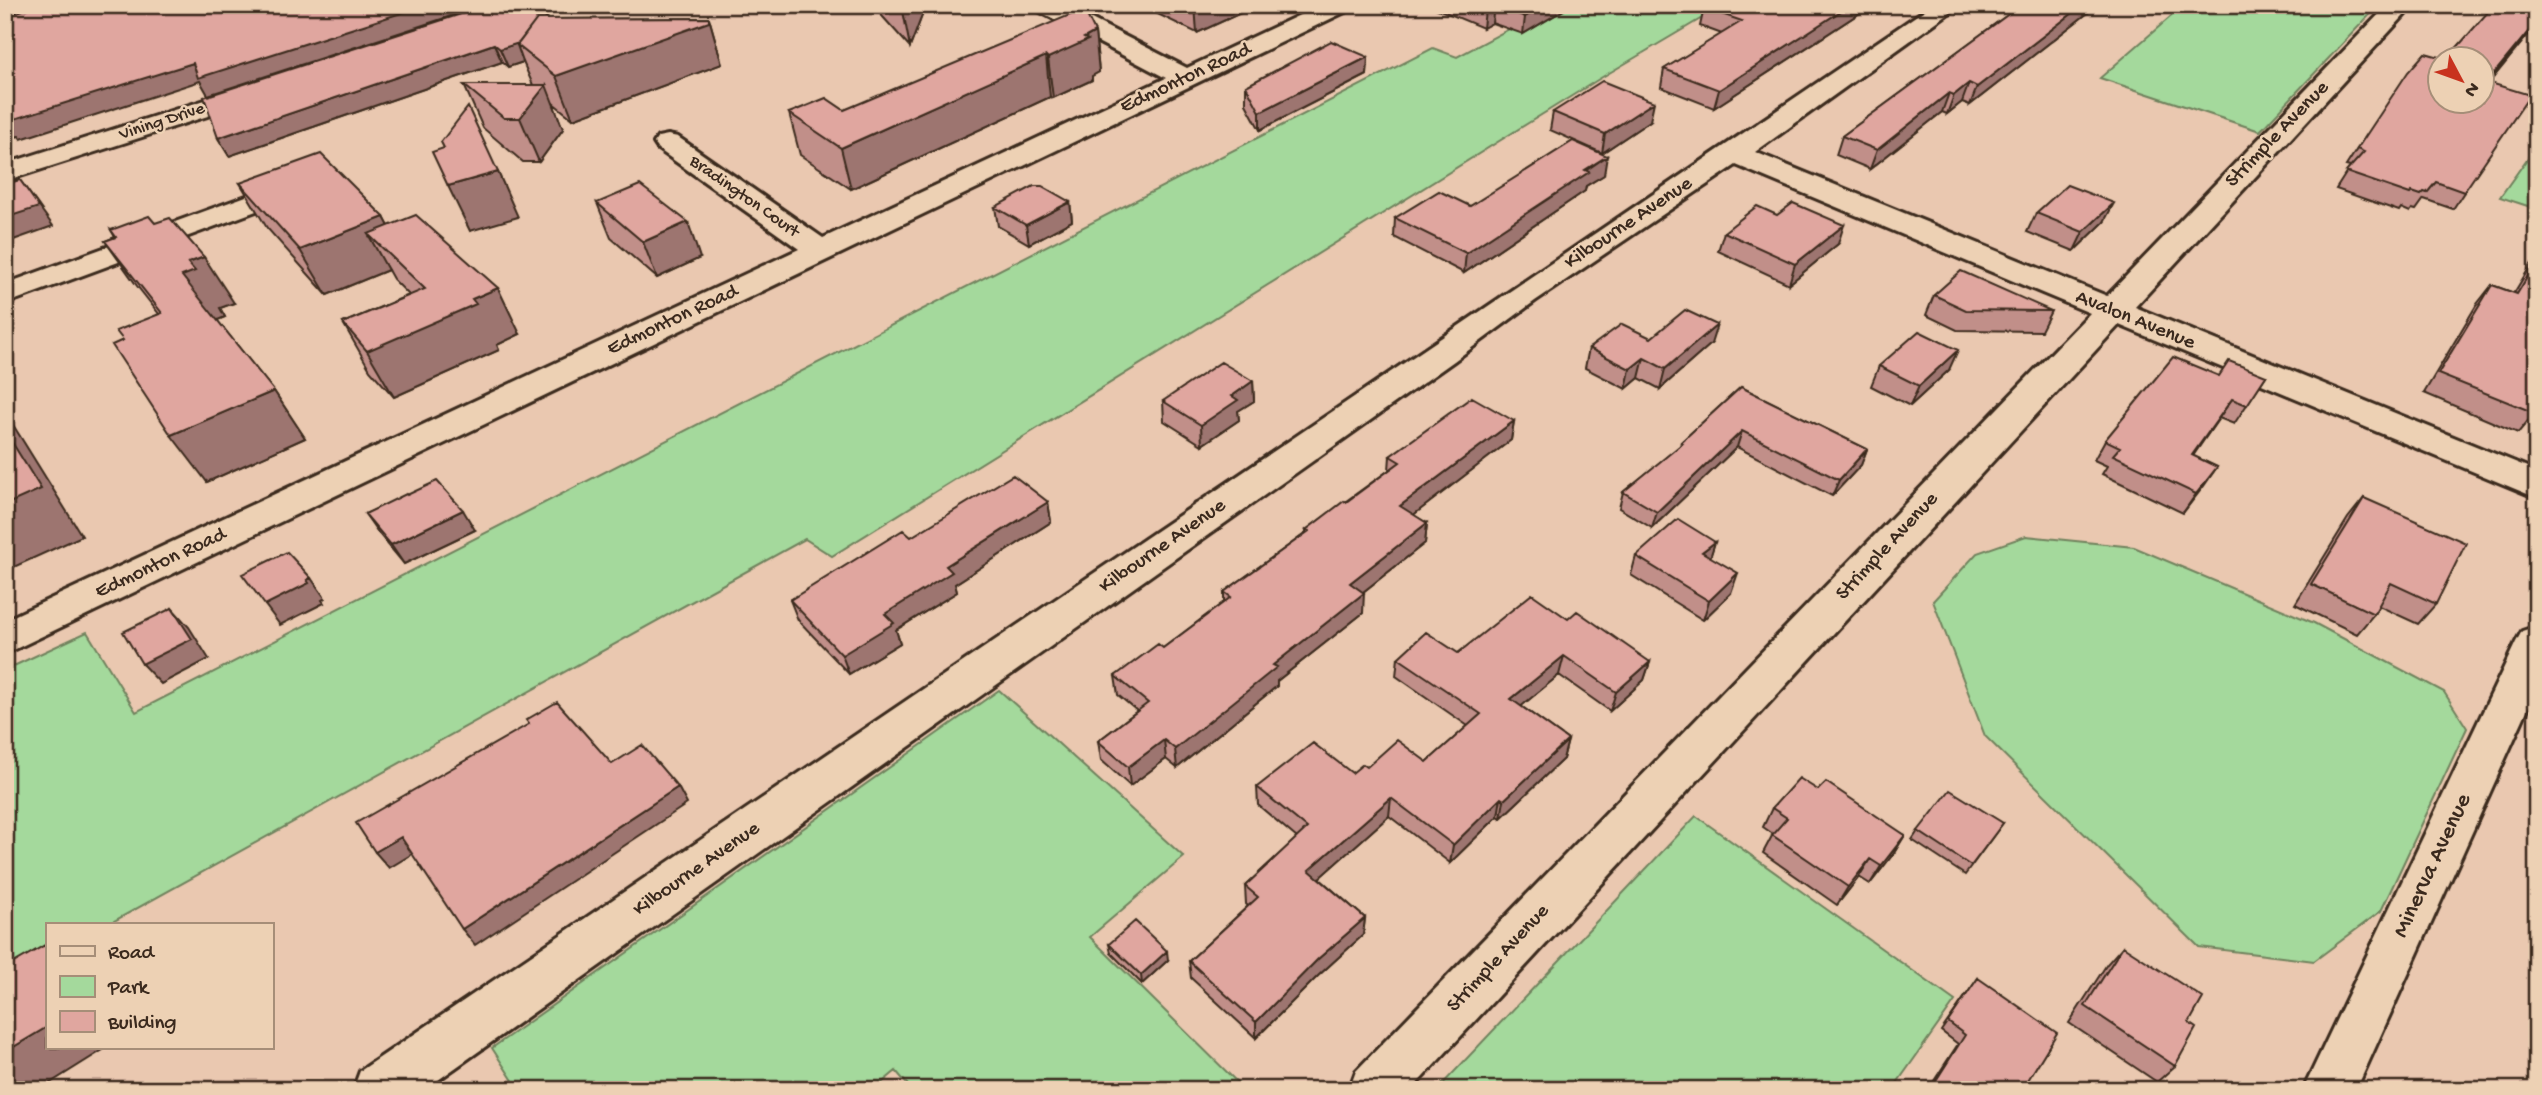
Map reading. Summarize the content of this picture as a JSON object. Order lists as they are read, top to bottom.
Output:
{
  "streets": {
    "street": [
      "Edmonton Road",
      "Vining Drive",
      "Strimple Avenue",
      "Bradington Court",
      "Kilbourne Avenue",
      "Avalon Avenue",
      "Minerva Avenue"
    ]
  },
  "crossings": [
    ["Edmonton Road", "Bradington Court"],
    ["Strimple Avenue", "Avalon Avenue"],
    ["Kilbourne Avenue", "Avalon Avenue"]
  ],
  "legend": ["Road", "Park", "Building"],
  "north": "bottom right"
}
